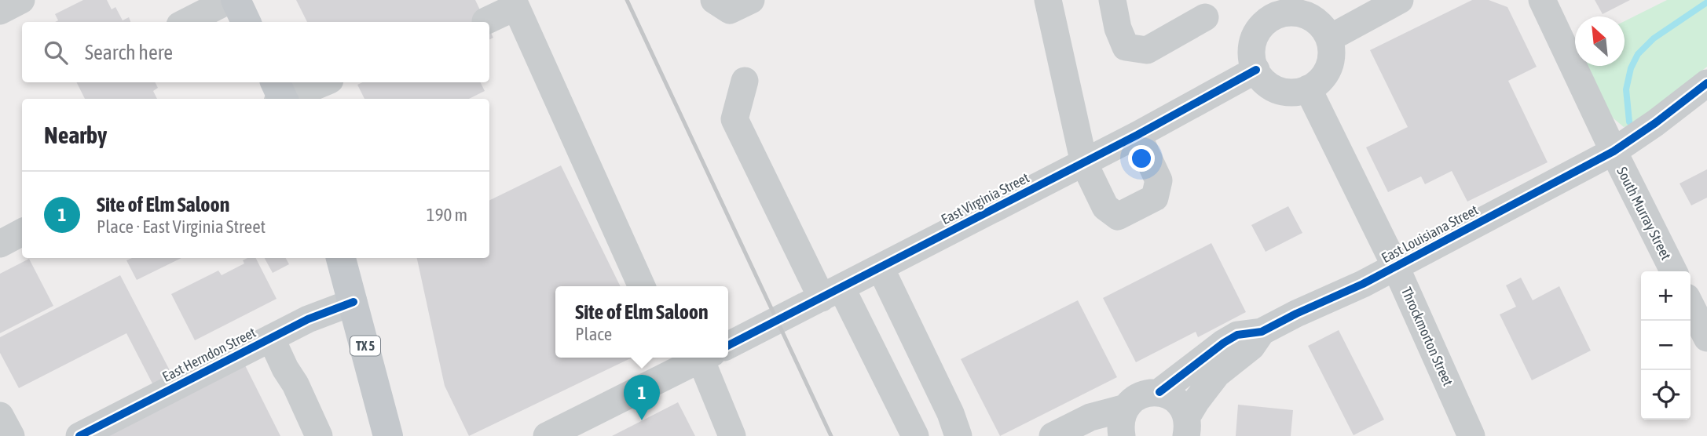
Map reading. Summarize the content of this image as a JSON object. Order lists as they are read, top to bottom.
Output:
{
  "streets": {
    "main road": ["TX 5"],
    "street": [
      "East Virginia Street",
      "South Murray Street",
      "East Louisiana Street",
      "Throckmorton Street",
      "East Herndon Street"
    ]
  },
  "crossings": [
    ["East Virginia Street", "Throckmorton Street"],
    ["South Murray Street", "East Louisiana Street"],
    ["East Louisiana Street", "Throckmorton Street"],
    ["TX 5", "East Herndon Street"]
  ],
  "north": "top left",
  "page": {
    "search": "Search here",
    "heading": "Nearby",
    "list": [
      {
        "mark": "1",
        "name": "Site of Elm Saloon",
        "note": "Place · East Virginia Street",
        "value": "190 m"
      }
    ],
    "map_buttons": ["+", "−"],
    "popup": ["Site of Elm Saloon", "Place"],
    "pins": "1"
  }
}
